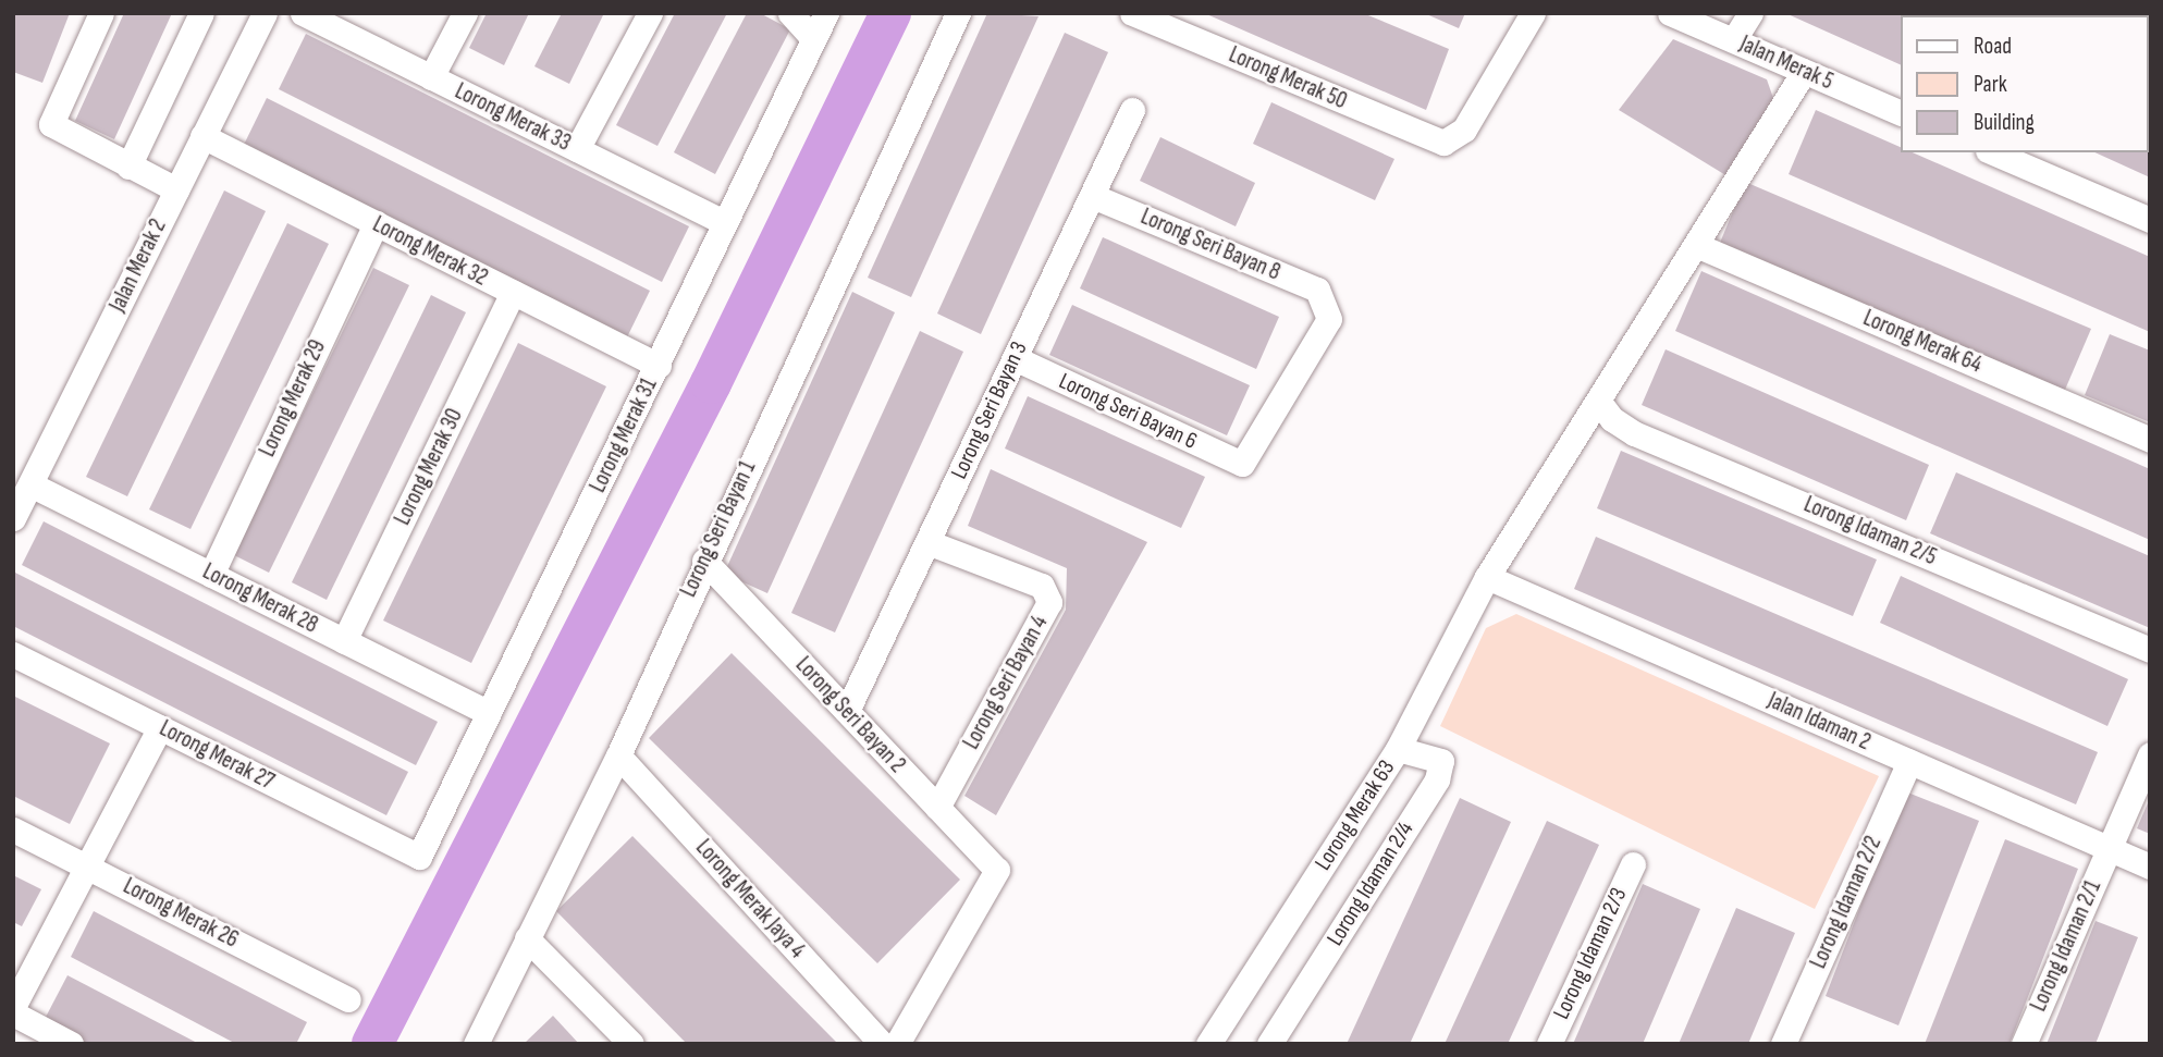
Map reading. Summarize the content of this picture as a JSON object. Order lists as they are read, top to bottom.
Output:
{
  "streets": {
    "street": [
      "Jalan Merak 5",
      "Lorong Merak 50",
      "Lorong Merak 33",
      "Lorong Seri Bayan 8",
      "Lorong Merak 32",
      "Jalan Merak 2",
      "Lorong Merak 64",
      "Lorong Merak 29",
      "Lorong Seri Bayan 3",
      "Lorong Seri Bayan 6",
      "Lorong Merak 31",
      "Lorong Merak 30",
      "Lorong Seri Bayan 1",
      "Lorong Idaman 2/5",
      "Lorong Merak 28",
      "Lorong Seri Bayan 4",
      "Lorong Seri Bayan 2",
      "Jalan Idaman 2",
      "Lorong Merak 27",
      "Lorong Merak 63",
      "Lorong Idaman 2/4",
      "Lorong Merak Jaya 4",
      "Lorong Idaman 2/2",
      "Lorong Merak 26",
      "Lorong Idaman 2/1",
      "Lorong Idaman 2/3"
    ]
  },
  "crossings": [
    ["Jalan Merak 5", "Lorong Merak 63"],
    ["Lorong Merak 33", "Lorong Merak 31"],
    ["Lorong Seri Bayan 8", "Lorong Seri Bayan 3"],
    ["Lorong Seri Bayan 8", "Lorong Seri Bayan 6"],
    ["Lorong Merak 32", "Jalan Merak 2"],
    ["Lorong Merak 32", "Lorong Merak 29"],
    ["Lorong Merak 32", "Lorong Merak 31"],
    ["Lorong Merak 32", "Lorong Merak 30"],
    ["Jalan Merak 2", "Lorong Merak 28"],
    ["Lorong Merak 64", "Lorong Merak 63"],
    ["Lorong Merak 29", "Lorong Merak 28"],
    ["Lorong Seri Bayan 3", "Lorong Seri Bayan 6"],
    ["Lorong Seri Bayan 3", "Lorong Seri Bayan 4"],
    ["Lorong Seri Bayan 3", "Lorong Seri Bayan 2"],
    ["Lorong Merak 31", "Lorong Merak 28"],
    ["Lorong Merak 31", "Lorong Merak 27"],
    ["Lorong Merak 30", "Lorong Merak 28"],
    ["Lorong Seri Bayan 1", "Lorong Seri Bayan 2"],
    ["Lorong Seri Bayan 1", "Lorong Merak Jaya 4"],
    ["Lorong Idaman 2/5", "Lorong Merak 63"],
    ["Lorong Seri Bayan 4", "Lorong Seri Bayan 2"],
    ["Jalan Idaman 2", "Lorong Merak 63"],
    ["Jalan Idaman 2", "Lorong Idaman 2/2"],
    ["Jalan Idaman 2", "Lorong Idaman 2/1"],
    ["Lorong Merak 63", "Lorong Idaman 2/4"]
  ],
  "legend": ["Road", "Park", "Building"]
}
